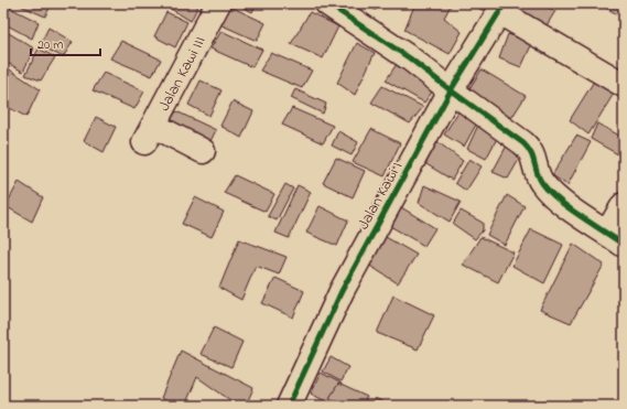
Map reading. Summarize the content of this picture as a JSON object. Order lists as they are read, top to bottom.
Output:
{
  "streets": {
    "street": ["Jalan Kawi III", "Jalan Kawi I"]
  },
  "scale_bar": "20 m"
}
